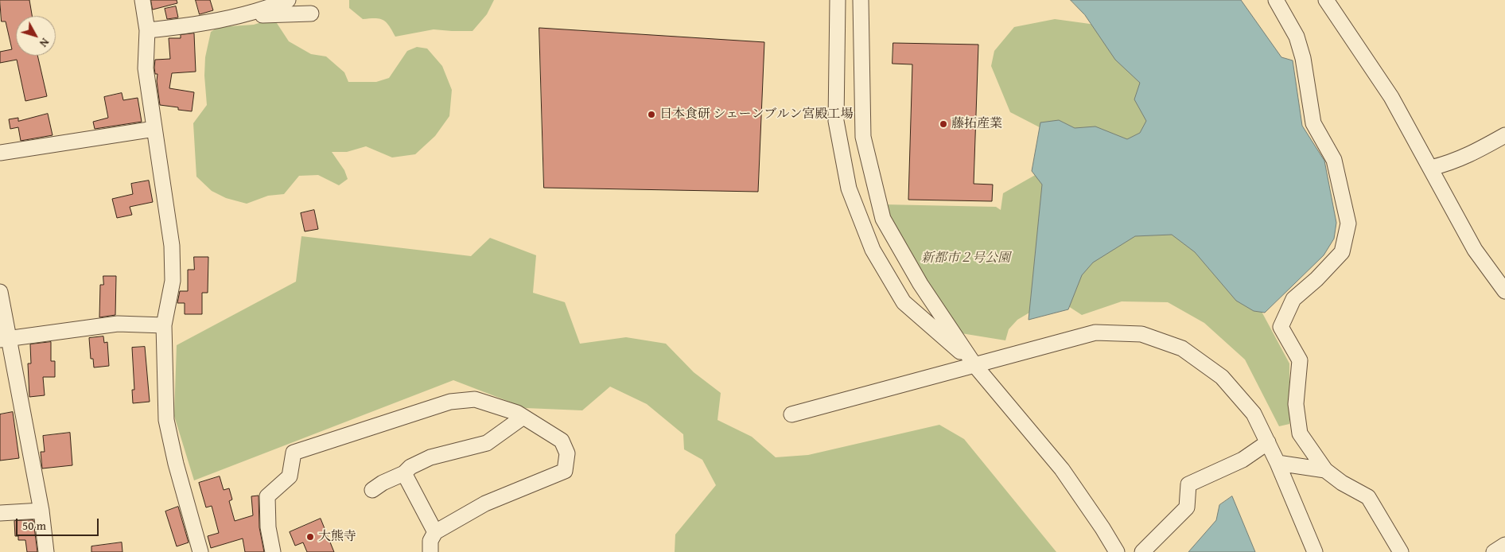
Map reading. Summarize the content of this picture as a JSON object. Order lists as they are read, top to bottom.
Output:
{
  "parks": ["新都市２号公園"],
  "places": ["日本食研 シェーンブルン宮殿工場", "藤拓産業", "大熊寺"],
  "scale_bar": "50 m",
  "north": "bottom right"
}
